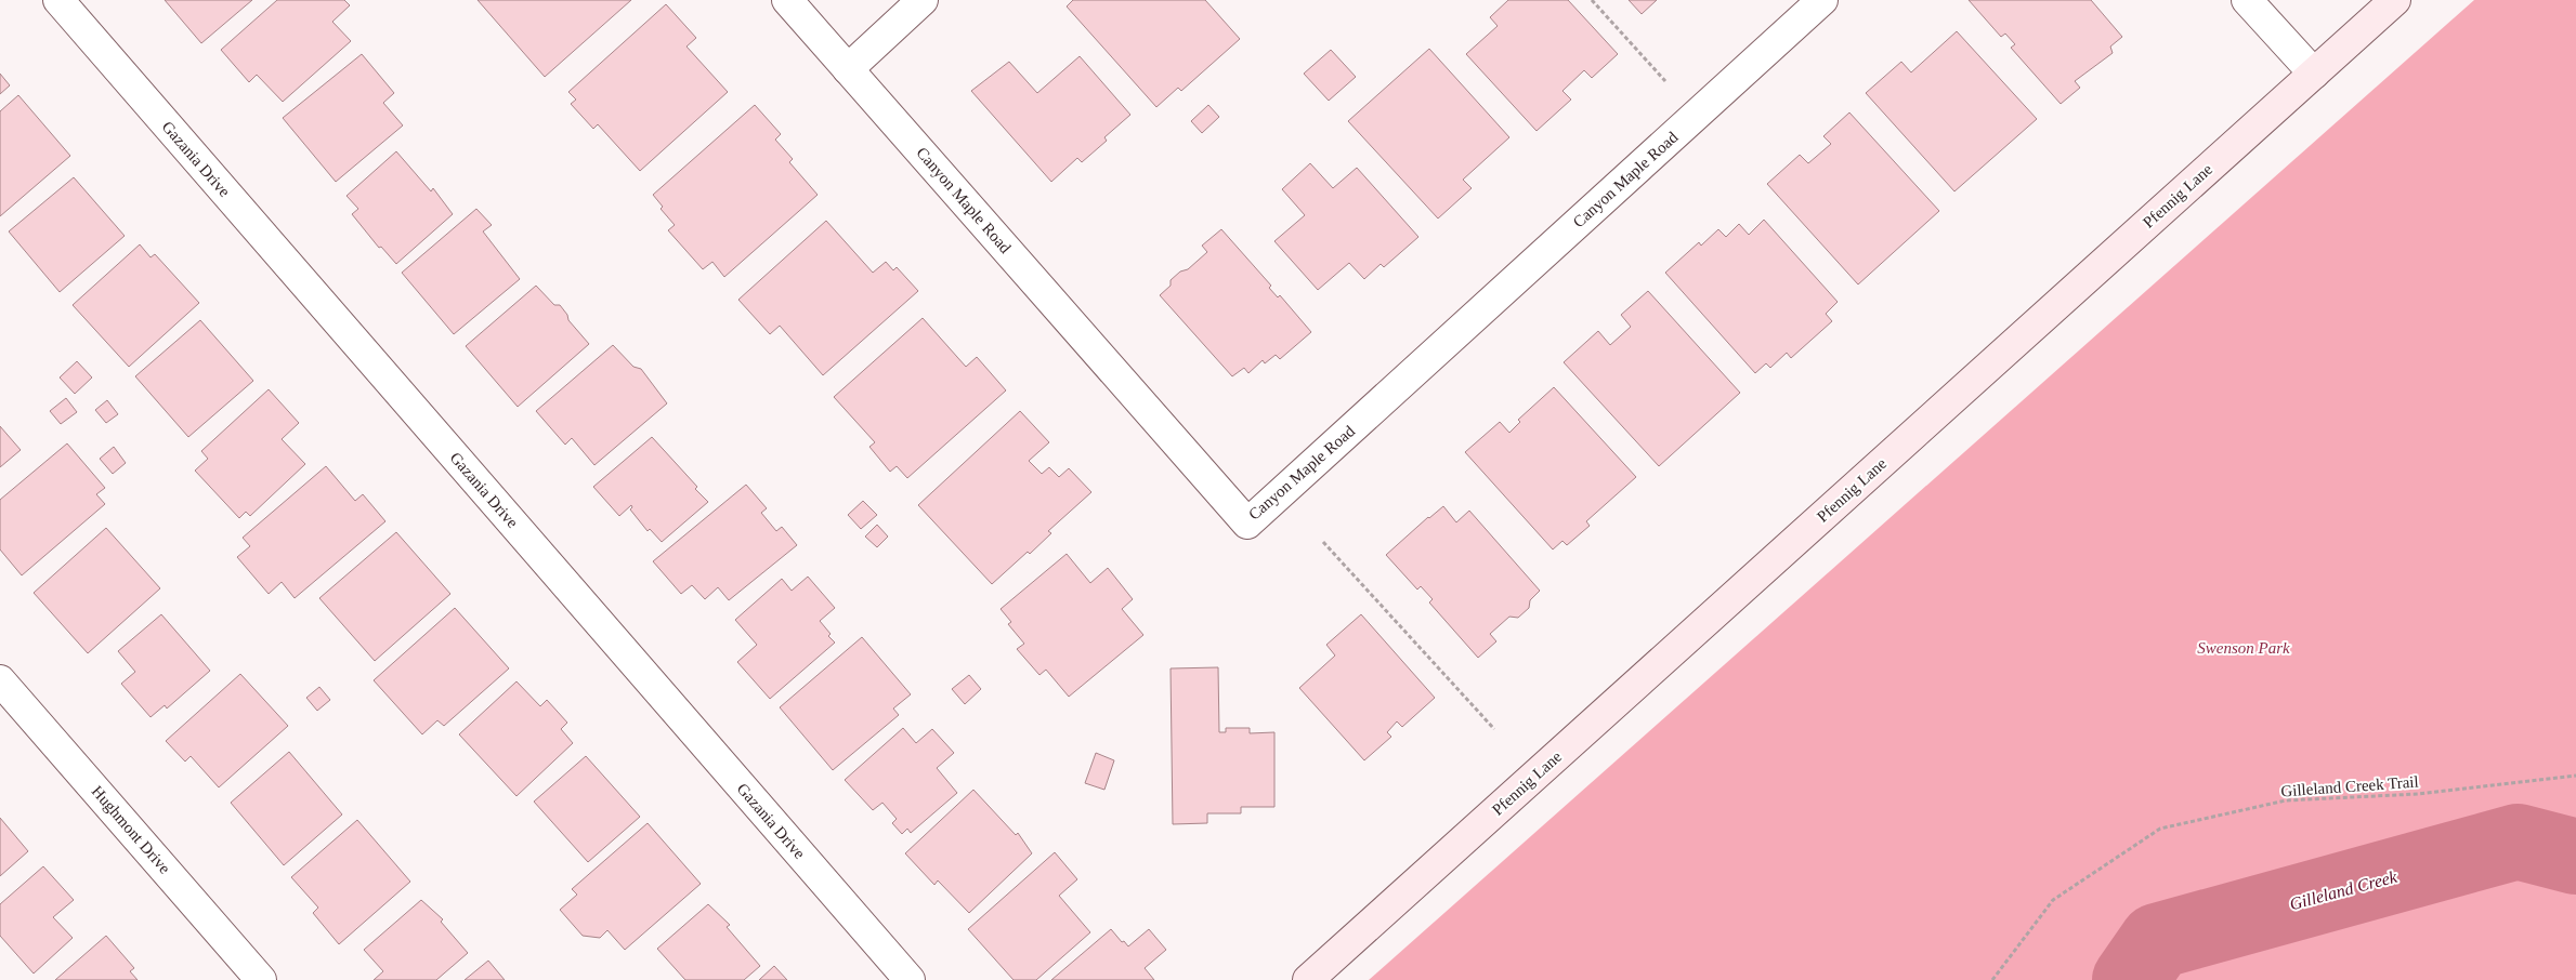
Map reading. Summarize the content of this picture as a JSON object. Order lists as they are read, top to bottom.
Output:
{
  "streets": {
    "street": [
      "Gazania Drive",
      "Canyon Maple Road",
      "Pfennig Lane",
      "Hughmont Drive"
    ],
    "path": ["Gilleland Creek Trail"]
  },
  "water": ["Gilleland Creek"],
  "parks": ["Swenson Park"]
}
